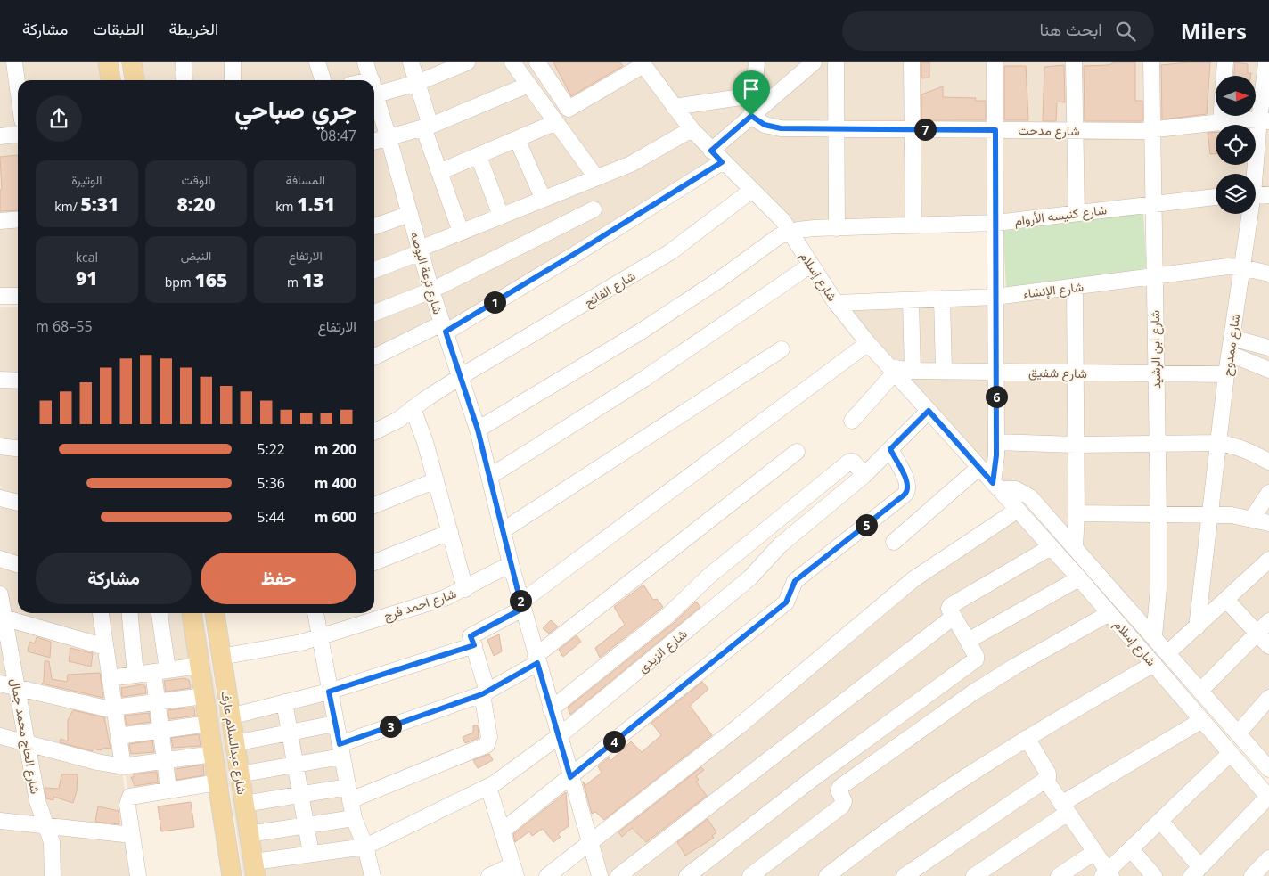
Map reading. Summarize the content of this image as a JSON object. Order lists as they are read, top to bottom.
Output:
{
  "streets": {
    "main road": ["شارع عبدالسلام عارف"],
    "street": [
      "شارع مدحت",
      "شارع كنيسه الأروام",
      "شارع ترعة البوصه",
      "شارع إسلام",
      "شارع الفاتح",
      "شارع الإنشاء",
      "شارع ممدوح",
      "شارع ابن الرشيد",
      "شارع شفيق",
      "شارع احمد فرج",
      "شارع الزيدى",
      "شارع الحاج محمد جمال"
    ]
  },
  "crossings": [
    ["شارع مدحت", "شارع ممدوح"],
    ["شارع مدحت", "شارع ابن الرشيد"],
    ["شارع كنيسه الأروام", "شارع إسلام"],
    ["شارع كنيسه الأروام", "شارع ابن الرشيد"],
    ["شارع ترعة البوصه", "شارع الفاتح"],
    ["شارع ترعة البوصه", "شارع احمد فرج"],
    ["شارع ترعة البوصه", "شارع الزيدى"],
    ["شارع إسلام", "شارع الفاتح"],
    ["شارع إسلام", "شارع الإنشاء"],
    ["شارع إسلام", "شارع ابن الرشيد"],
    ["شارع إسلام", "شارع شفيق"],
    ["شارع إسلام", "شارع الزيدى"],
    ["شارع الإنشاء", "شارع ممدوح"],
    ["شارع الإنشاء", "شارع ابن الرشيد"],
    ["شارع ممدوح", "شارع شفيق"],
    ["شارع ابن الرشيد", "شارع شفيق"],
    ["شارع احمد فرج", "شارع عبدالسلام عارف"],
    ["شارع الزيدى", "شارع عبدالسلام عارف"]
  ],
  "north": "right",
  "page": {
    "header": "Milers",
    "search": "ابحث هنا",
    "nav": ["الخريطة", "الطبقات", "مشاركة"],
    "heading": ["جري صباحي", "08:47"],
    "pins": [
      "7",
      "1",
      "6",
      "5",
      "2",
      "3",
      "4"
    ],
    "stats": [
      ["المسافة", "1.51 km"],
      ["الوقت", "8:20"],
      ["الوتيرة", "5:31 /km"],
      ["الارتفاع", "13 m"],
      ["النبض", "165 bpm"],
      ["kcal", "91"]
    ],
    "chart": ["الارتفاع", "55–68 m"],
    "list": [
      {
        "name": "200 m",
        "note": "5:22"
      },
      {
        "name": "400 m",
        "note": "5:36"
      },
      {
        "name": "600 m",
        "note": "5:44"
      }
    ],
    "buttons": ["حفظ", "مشاركة"]
  }
}
